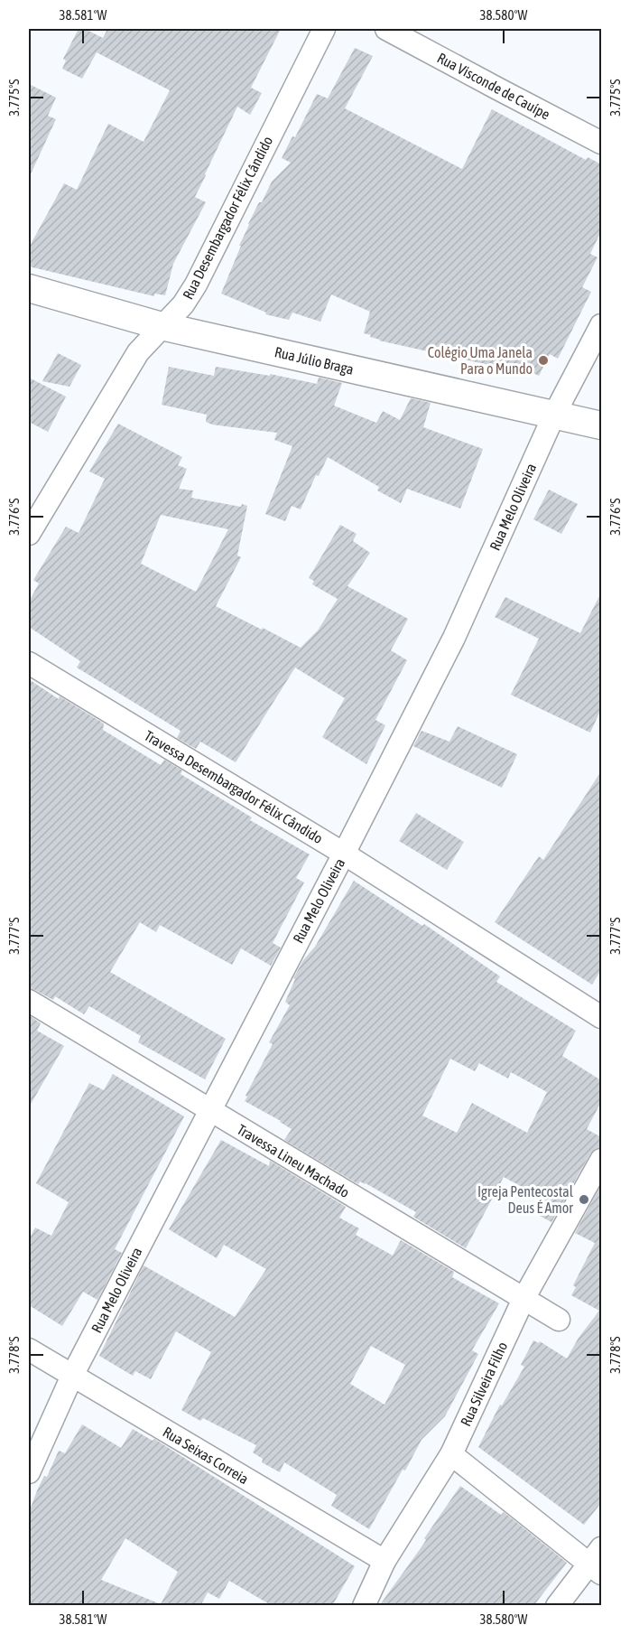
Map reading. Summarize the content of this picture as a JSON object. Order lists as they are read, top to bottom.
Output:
{
  "streets": {
    "street": [
      "Rua Visconde de Cauípe",
      "Rua Desembargador Félix Cândido",
      "Rua Júlio Braga",
      "Rua Melo Oliveira",
      "Travessa Desembargador Félix Cândido",
      "Travessa Lineu Machado",
      "Rua Silveira Filho",
      "Rua Seixas Correia"
    ]
  },
  "crossings": [
    ["Rua Desembargador Félix Cândido", "Rua Júlio Braga"],
    ["Rua Júlio Braga", "Rua Melo Oliveira"],
    ["Rua Melo Oliveira", "Travessa Desembargador Félix Cândido"],
    ["Rua Melo Oliveira", "Travessa Lineu Machado"],
    ["Rua Melo Oliveira", "Rua Seixas Correia"],
    ["Travessa Lineu Machado", "Rua Silveira Filho"],
    ["Rua Silveira Filho", "Rua Seixas Correia"]
  ],
  "places": ["Colégio Uma Janela Para o Mundo", "Igreja Pentecostal Deus É Amor"],
  "coordinates": [
    "38.581°W",
    "38.580°W",
    "3.775°S",
    "3.776°S",
    "3.777°S",
    "3.778°S"
  ]
}
